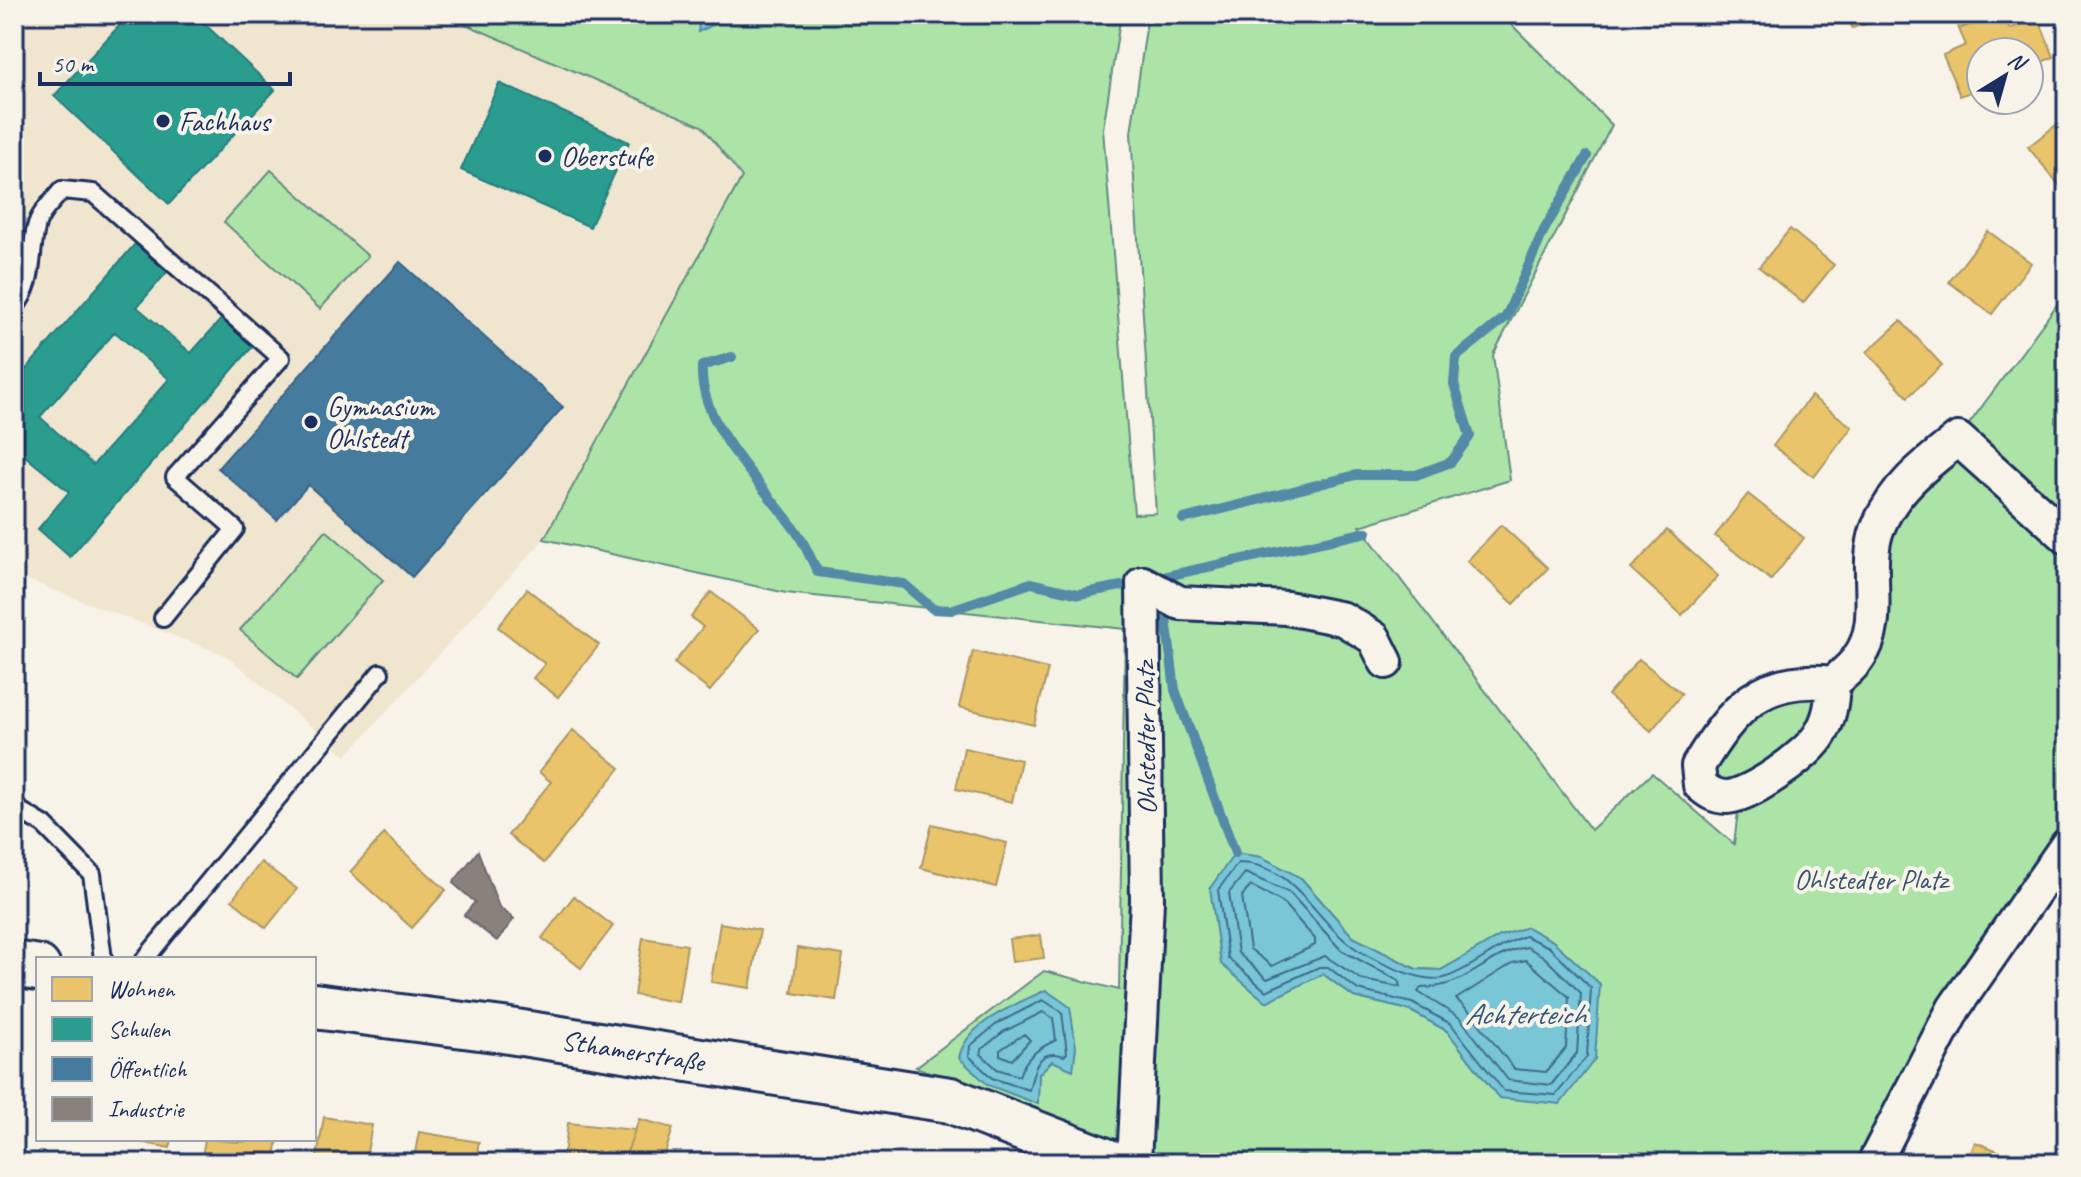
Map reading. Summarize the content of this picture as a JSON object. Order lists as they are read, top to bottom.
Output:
{
  "streets": {
    "street": ["Ohlstedter Platz", "Sthamerstraße"]
  },
  "water": ["Achterteich"],
  "parks": ["Ohlstedter Platz"],
  "places": ["Fachhaus", "Oberstufe", "Gymnasium Ohlstedt"],
  "legend": [
    "Wohnen",
    "Schulen",
    "Öffentlich",
    "Industrie"
  ],
  "scale_bar": "50 m",
  "north": "top right"
}
